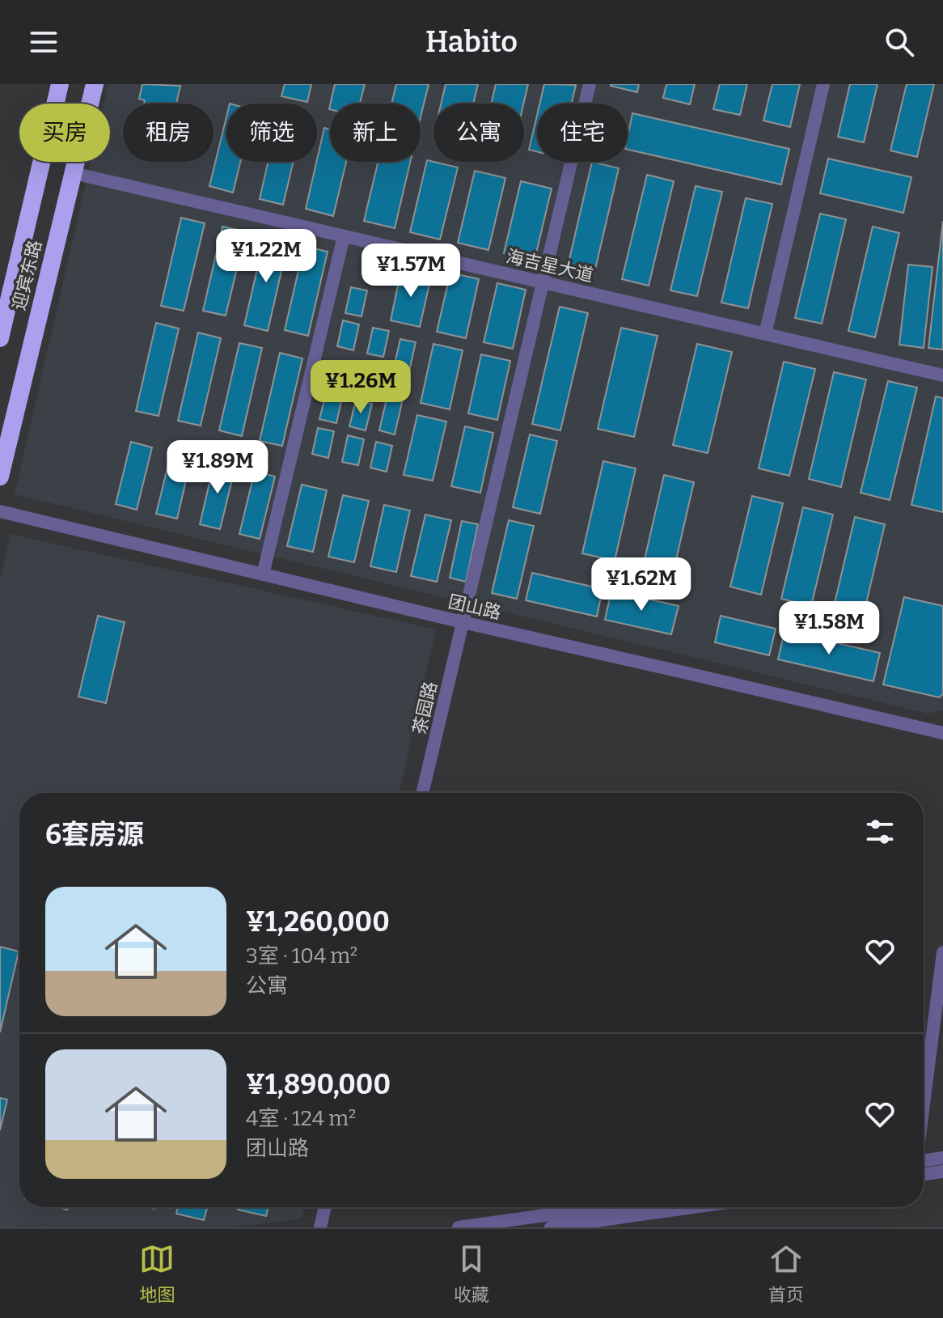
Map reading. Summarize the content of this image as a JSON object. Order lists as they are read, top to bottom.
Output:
{
  "streets": {
    "highway": ["迎宾东路"],
    "street": ["海吉星大道", "团山路", "茶园路"]
  },
  "crossings": [
    ["海吉星大道", "迎宾东路"],
    ["海吉星大道", "茶园路"],
    ["团山路", "茶园路"]
  ],
  "page": {
    "header": "Habito",
    "chip": [
      "买房",
      "租房",
      "筛选",
      "新上",
      "公寓",
      "住宅"
    ],
    "price": [
      "¥1.22M",
      "¥1.57M",
      "¥1.26M",
      "¥1.89M",
      "¥1.62M",
      "¥1.58M"
    ],
    "heading": "6套房源",
    "list": [
      {
        "name": "¥1,260,000",
        "note": "3室 · 104 m² · 公寓"
      },
      {
        "name": "¥1,890,000",
        "note": "4室 · 124 m² · 团山路"
      }
    ],
    "tabs": ["地图", "收藏", "首页"]
  }
}
